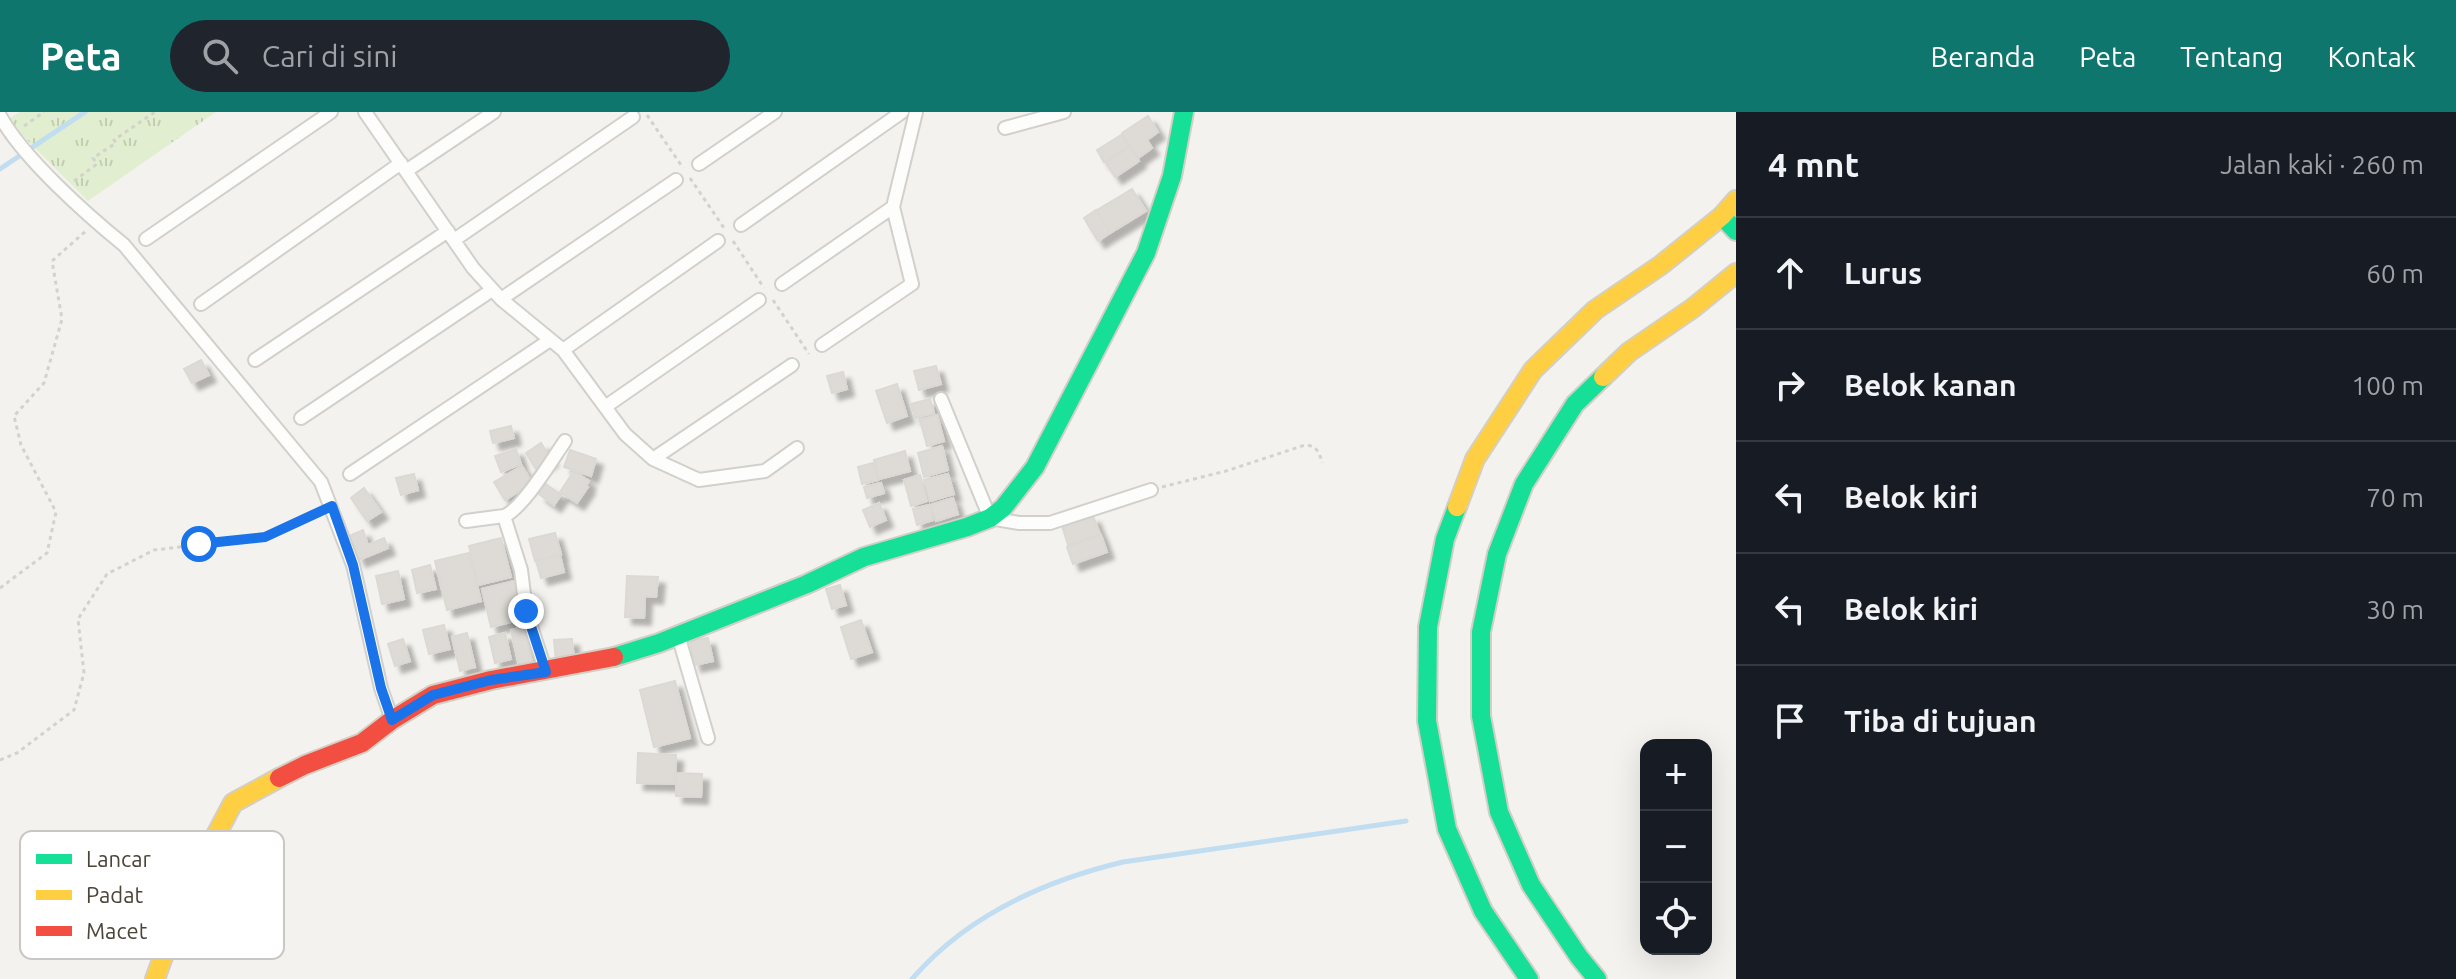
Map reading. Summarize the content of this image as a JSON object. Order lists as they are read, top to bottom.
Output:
{
  "legend": ["Lancar", "Padat", "Macet"],
  "page": {
    "header": "Peta",
    "search": "Cari di sini",
    "nav": [
      "Beranda",
      "Peta",
      "Tentang",
      "Kontak"
    ],
    "heading": ["4 mnt", "Jalan kaki · 260 m"],
    "list": [
      ["Lurus", "60 m"],
      ["Belok kanan", "100 m"],
      ["Belok kiri", "70 m"],
      ["Belok kiri", "30 m"],
      "Tiba di tujuan"
    ],
    "map_buttons": ["+", "−"]
  }
}
